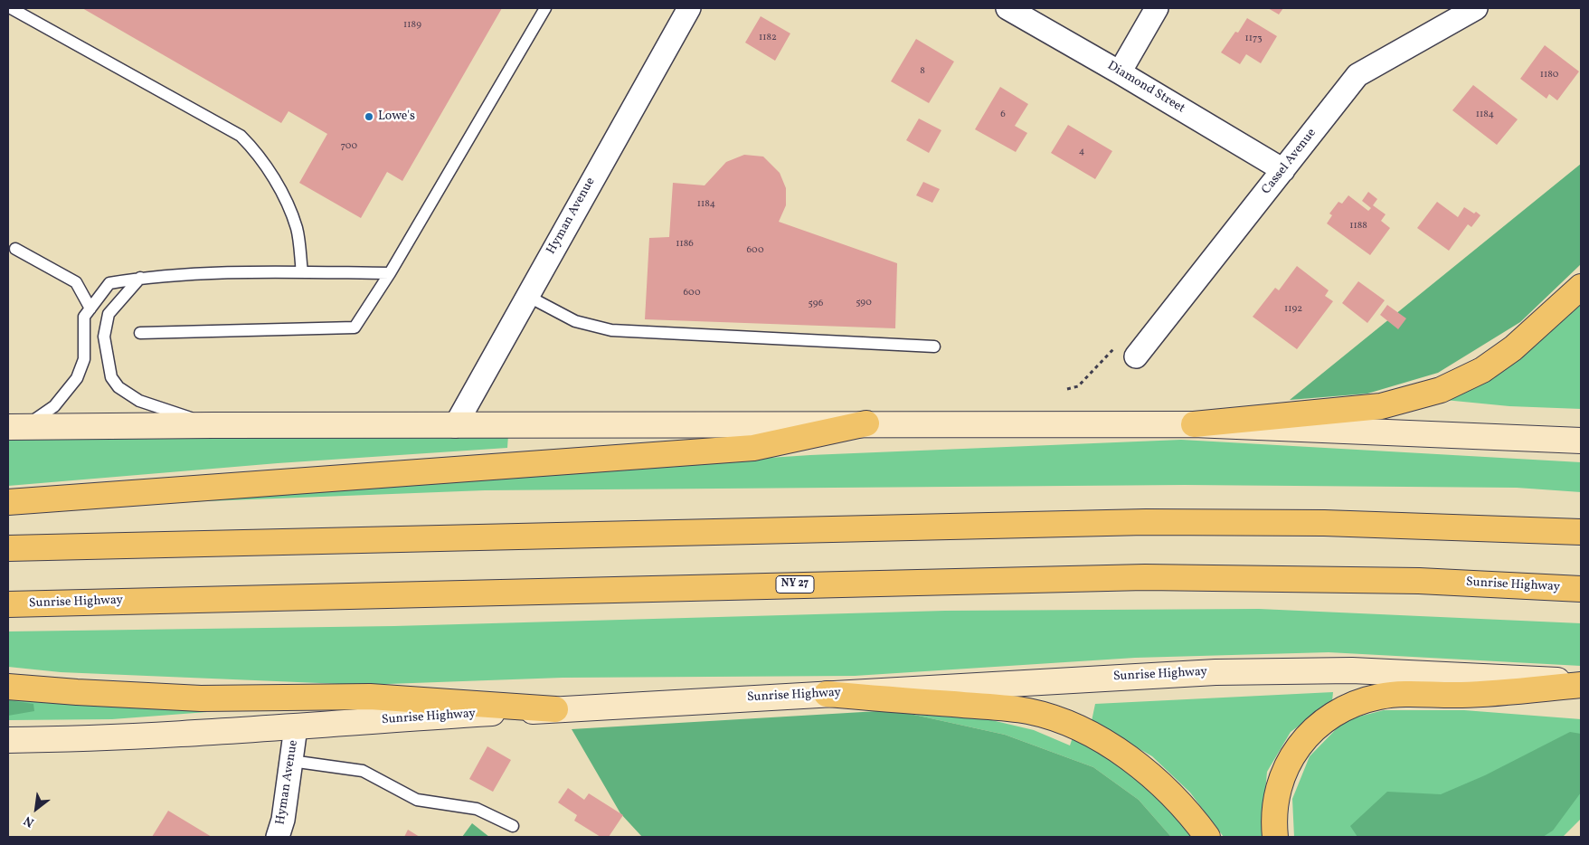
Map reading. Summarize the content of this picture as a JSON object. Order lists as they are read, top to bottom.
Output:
{
  "streets": {
    "highway": ["NY 27", "Sunrise Highway"],
    "street": ["Diamond Street", "Cassel Avenue", "Hyman Avenue"]
  },
  "crossings": [
    ["Diamond Street", "Cassel Avenue"],
    ["Hyman Avenue", "Sunrise Highway"]
  ],
  "places": ["Lowe's"],
  "house_numbers": [
    "1189",
    "1182",
    "1173",
    "8",
    "1180",
    "6",
    "1184",
    "700",
    "4",
    "1184",
    "1188",
    "1186",
    "600",
    "600",
    "590",
    "596",
    "1192"
  ],
  "north": "bottom left"
}
